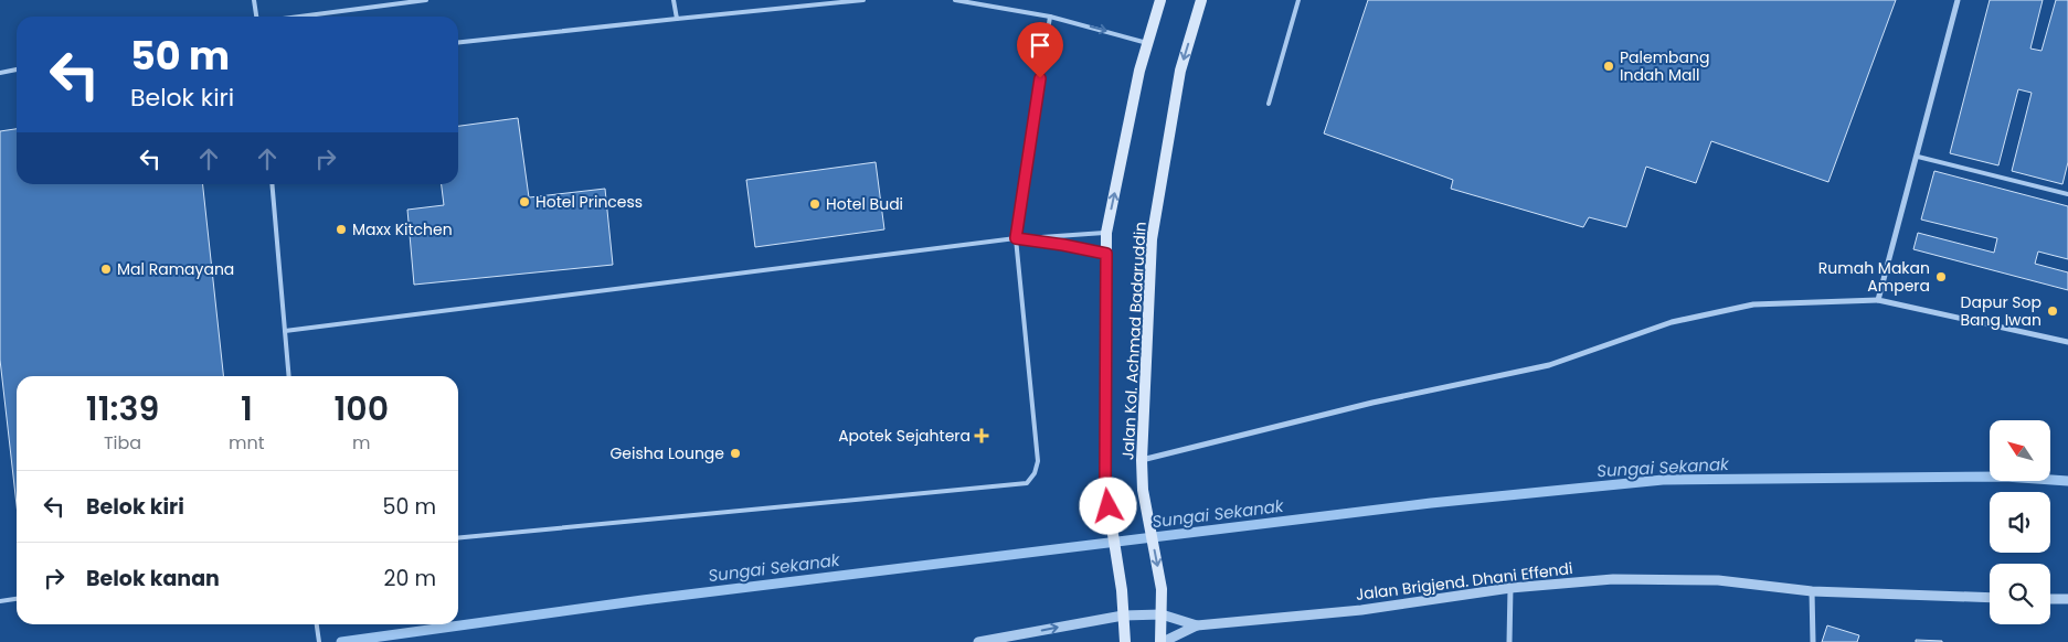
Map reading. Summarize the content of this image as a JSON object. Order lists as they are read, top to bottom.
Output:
{
  "streets": {
    "main road": ["Jalan Kol. Achmad Badaruddin"],
    "street": ["Jalan Brigjend. Dhani Effendi"]
  },
  "water": ["Sungai Sekanak"],
  "places": {
    "other": [
      "Palembang Indah Mall",
      "Hotel Princess",
      "Hotel Budi",
      "Maxx Kitchen",
      "Mal Ramayana",
      "Rumah Makan Ampera",
      "Dapur Sop Bang Iwan",
      "Geisha Lounge"
    ],
    "health": ["Apotek Sejahtera"]
  },
  "north": "top left",
  "page": {
    "turn": ["50 m", "Belok kiri"],
    "eta": [
      "11:39",
      "Tiba",
      "1",
      "mnt",
      "100",
      "m"
    ],
    "list": [
      {
        "name": "Belok kiri",
        "value": "50 m"
      },
      {
        "name": "Belok kanan",
        "value": "20 m"
      }
    ]
  }
}
